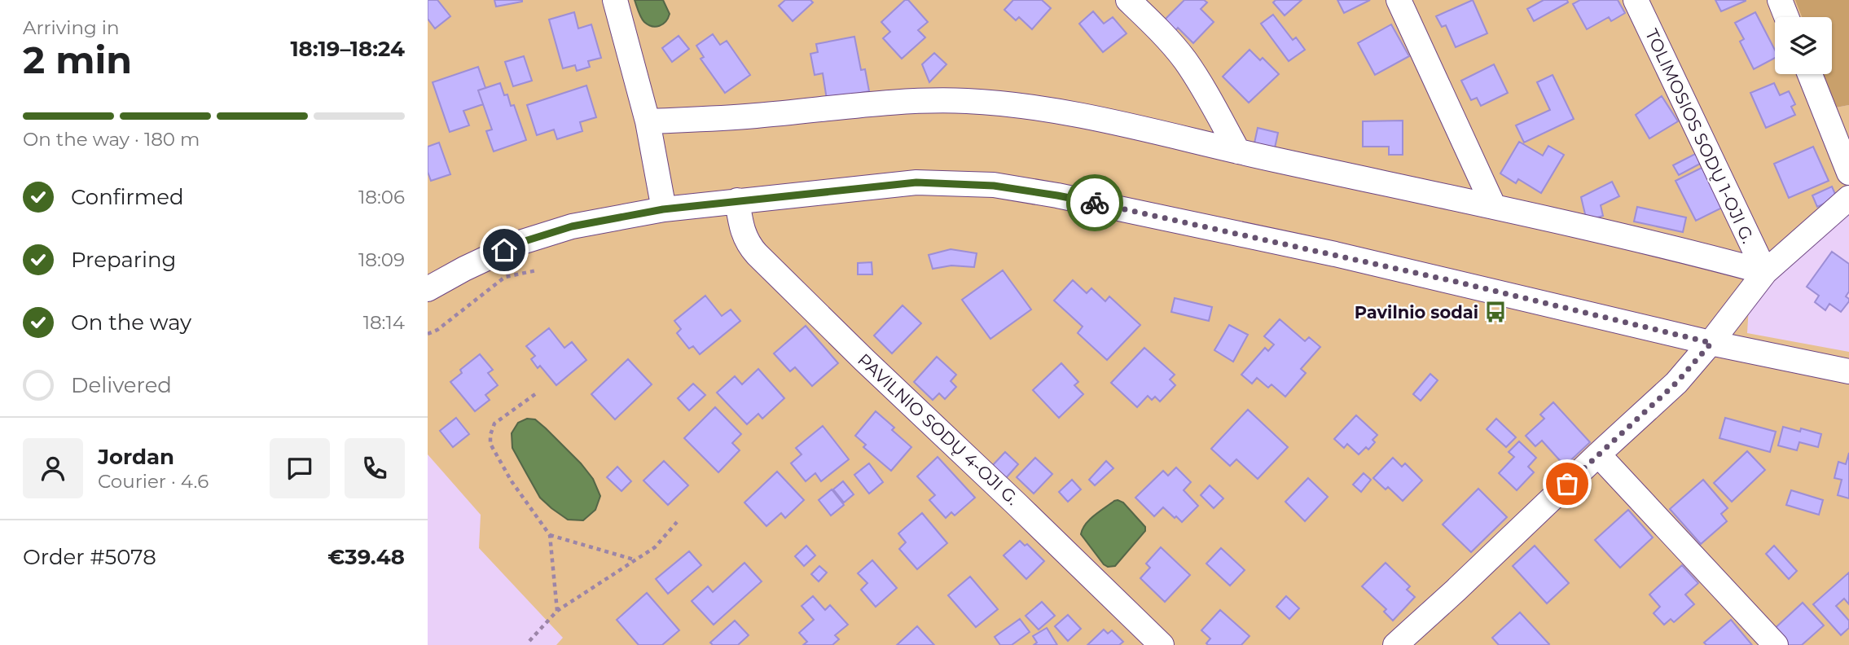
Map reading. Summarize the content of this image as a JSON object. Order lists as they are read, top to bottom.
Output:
{
  "streets": {
    "street": ["TOLIMOSIOS SODŲ 1-OJI G.", "PAVILNIO SODŲ 4-OJI G."]
  },
  "places": {
    "bus stop": ["Pavilnio sodai"]
  },
  "page": {
    "heading": ["2 min", "Arriving in", "18:19–18:24"],
    "panel": [
      "Jordan",
      "Courier · 4.6",
      "Order #5078",
      "€39.48"
    ],
    "bar": "On the way · 180 m",
    "list": [
      ["Confirmed", "18:06"],
      ["Preparing", "18:09"],
      ["On the way", "18:14"],
      "Delivered"
    ]
  }
}
